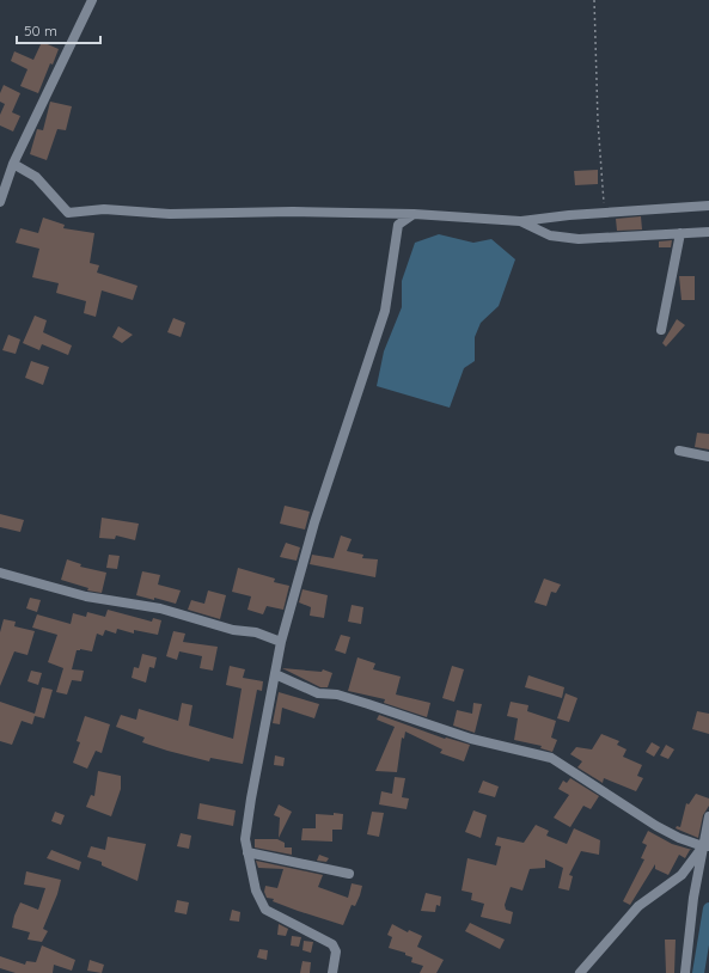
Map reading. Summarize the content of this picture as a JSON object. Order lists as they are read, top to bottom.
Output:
{
  "scale_bar": "50 m"
}
